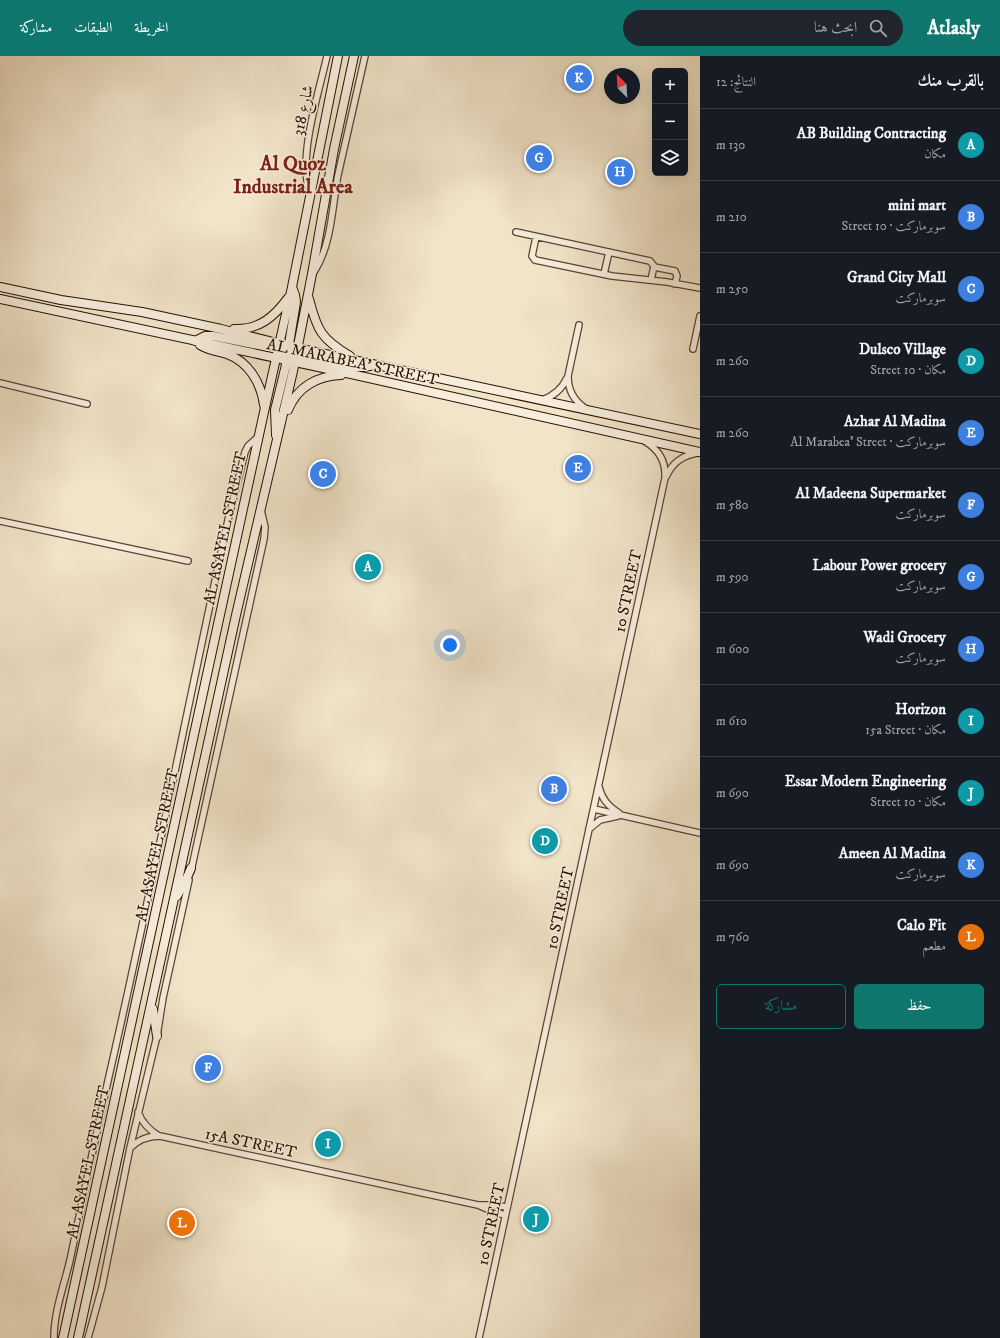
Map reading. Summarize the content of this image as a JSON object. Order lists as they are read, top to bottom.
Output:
{
  "streets": {
    "main road": ["AL MARABEA' STREET", "AL ASAYEL STREET"],
    "street": ["شارع 318", "10 STREET", "15A STREET"]
  },
  "crossings": [
    ["شارع 318", "AL ASAYEL STREET"],
    ["AL MARABEA' STREET", "AL ASAYEL STREET"],
    ["AL MARABEA' STREET", "10 STREET"],
    ["10 STREET", "15A STREET"]
  ],
  "districts": ["Al Quoz Industrial Area"],
  "north": "top left",
  "page": {
    "header": "Atlasly",
    "search": "ابحث هنا",
    "nav": ["الخريطة", "الطبقات", "مشاركة"],
    "heading": ["بالقرب منك", "النتائج: 12"],
    "pins": [
      "K",
      "G",
      "H",
      "E",
      "C",
      "A",
      "B",
      "D",
      "F",
      "I",
      "J",
      "L"
    ],
    "map_buttons": ["+", "−"],
    "list": [
      {
        "mark": "A",
        "name": "AB Building Contracting",
        "note": "مكان",
        "value": "130 m"
      },
      {
        "mark": "B",
        "name": "mini mart",
        "note": "سوبرماركت · 10 Street",
        "value": "210 m"
      },
      {
        "mark": "C",
        "name": "Grand City Mall",
        "note": "سوبرماركت",
        "value": "250 m"
      },
      {
        "mark": "D",
        "name": "Dulsco Village",
        "note": "مكان · 10 Street",
        "value": "260 m"
      },
      {
        "mark": "E",
        "name": "Azhar Al Madina",
        "note": "سوبرماركت · Al Marabea' Street",
        "value": "260 m"
      },
      {
        "mark": "F",
        "name": "Al Madeena Supermarket",
        "note": "سوبرماركت",
        "value": "580 m"
      },
      {
        "mark": "G",
        "name": "Labour Power grocery",
        "note": "سوبرماركت",
        "value": "590 m"
      },
      {
        "mark": "H",
        "name": "Wadi Grocery",
        "note": "سوبرماركت",
        "value": "600 m"
      },
      {
        "mark": "I",
        "name": "Horizon",
        "note": "مكان · 15a Street",
        "value": "610 m"
      },
      {
        "mark": "J",
        "name": "Essar Modern Engineering",
        "note": "مكان · 10 Street",
        "value": "690 m"
      },
      {
        "mark": "K",
        "name": "Ameen Al Madina",
        "note": "سوبرماركت",
        "value": "690 m"
      },
      {
        "mark": "L",
        "name": "Calo Fit",
        "note": "مطعم",
        "value": "760 m"
      }
    ],
    "buttons": ["حفظ", "مشاركة"]
  }
}
